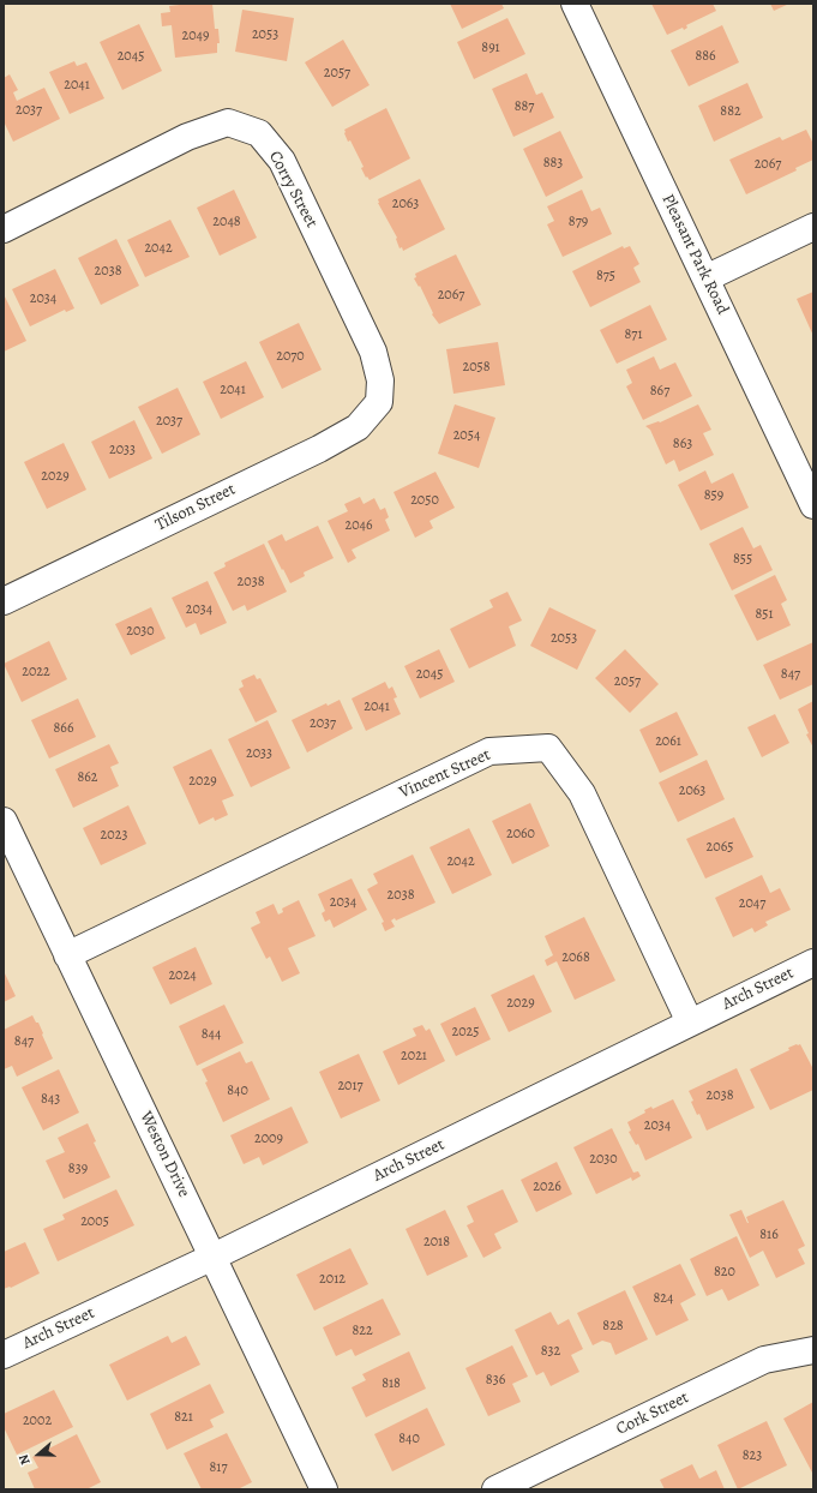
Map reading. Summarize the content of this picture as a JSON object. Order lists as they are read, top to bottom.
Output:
{
  "streets": {
    "street": [
      "Corry Street",
      "Pleasant Park Road",
      "Tilson Street",
      "Vincent Street",
      "Arch Street",
      "Weston Drive",
      "Cork Street"
    ]
  },
  "crossings": [
    ["Corry Street", "Tilson Street"],
    ["Vincent Street", "Arch Street"],
    ["Vincent Street", "Weston Drive"],
    ["Arch Street", "Weston Drive"]
  ],
  "house_numbers": [
    "2053",
    "2049",
    "891",
    "2045",
    "886",
    "2057",
    "2041",
    "887",
    "2037",
    "882",
    "883",
    "2067",
    "2063",
    "2048",
    "879",
    "2042",
    "2038",
    "875",
    "2067",
    "2034",
    "871",
    "2070",
    "2058",
    "2041",
    "867",
    "2037",
    "2054",
    "863",
    "2033",
    "2029",
    "859",
    "2050",
    "2046",
    "855",
    "2038",
    "2034",
    "851",
    "2030",
    "2053",
    "2022",
    "2045",
    "847",
    "2057",
    "2041",
    "2037",
    "866",
    "2061",
    "2033",
    "862",
    "2029",
    "2063",
    "2060",
    "2023",
    "2065",
    "2042",
    "2038",
    "2034",
    "2047",
    "2068",
    "2024",
    "2029",
    "2025",
    "844",
    "847",
    "2021",
    "2017",
    "840",
    "2038",
    "843",
    "2034",
    "2009",
    "2030",
    "839",
    "2026",
    "2005",
    "816",
    "2018",
    "820",
    "2012",
    "824",
    "828",
    "822",
    "832",
    "836",
    "818",
    "821",
    "2002",
    "840",
    "823",
    "817"
  ],
  "north": "left"
}
